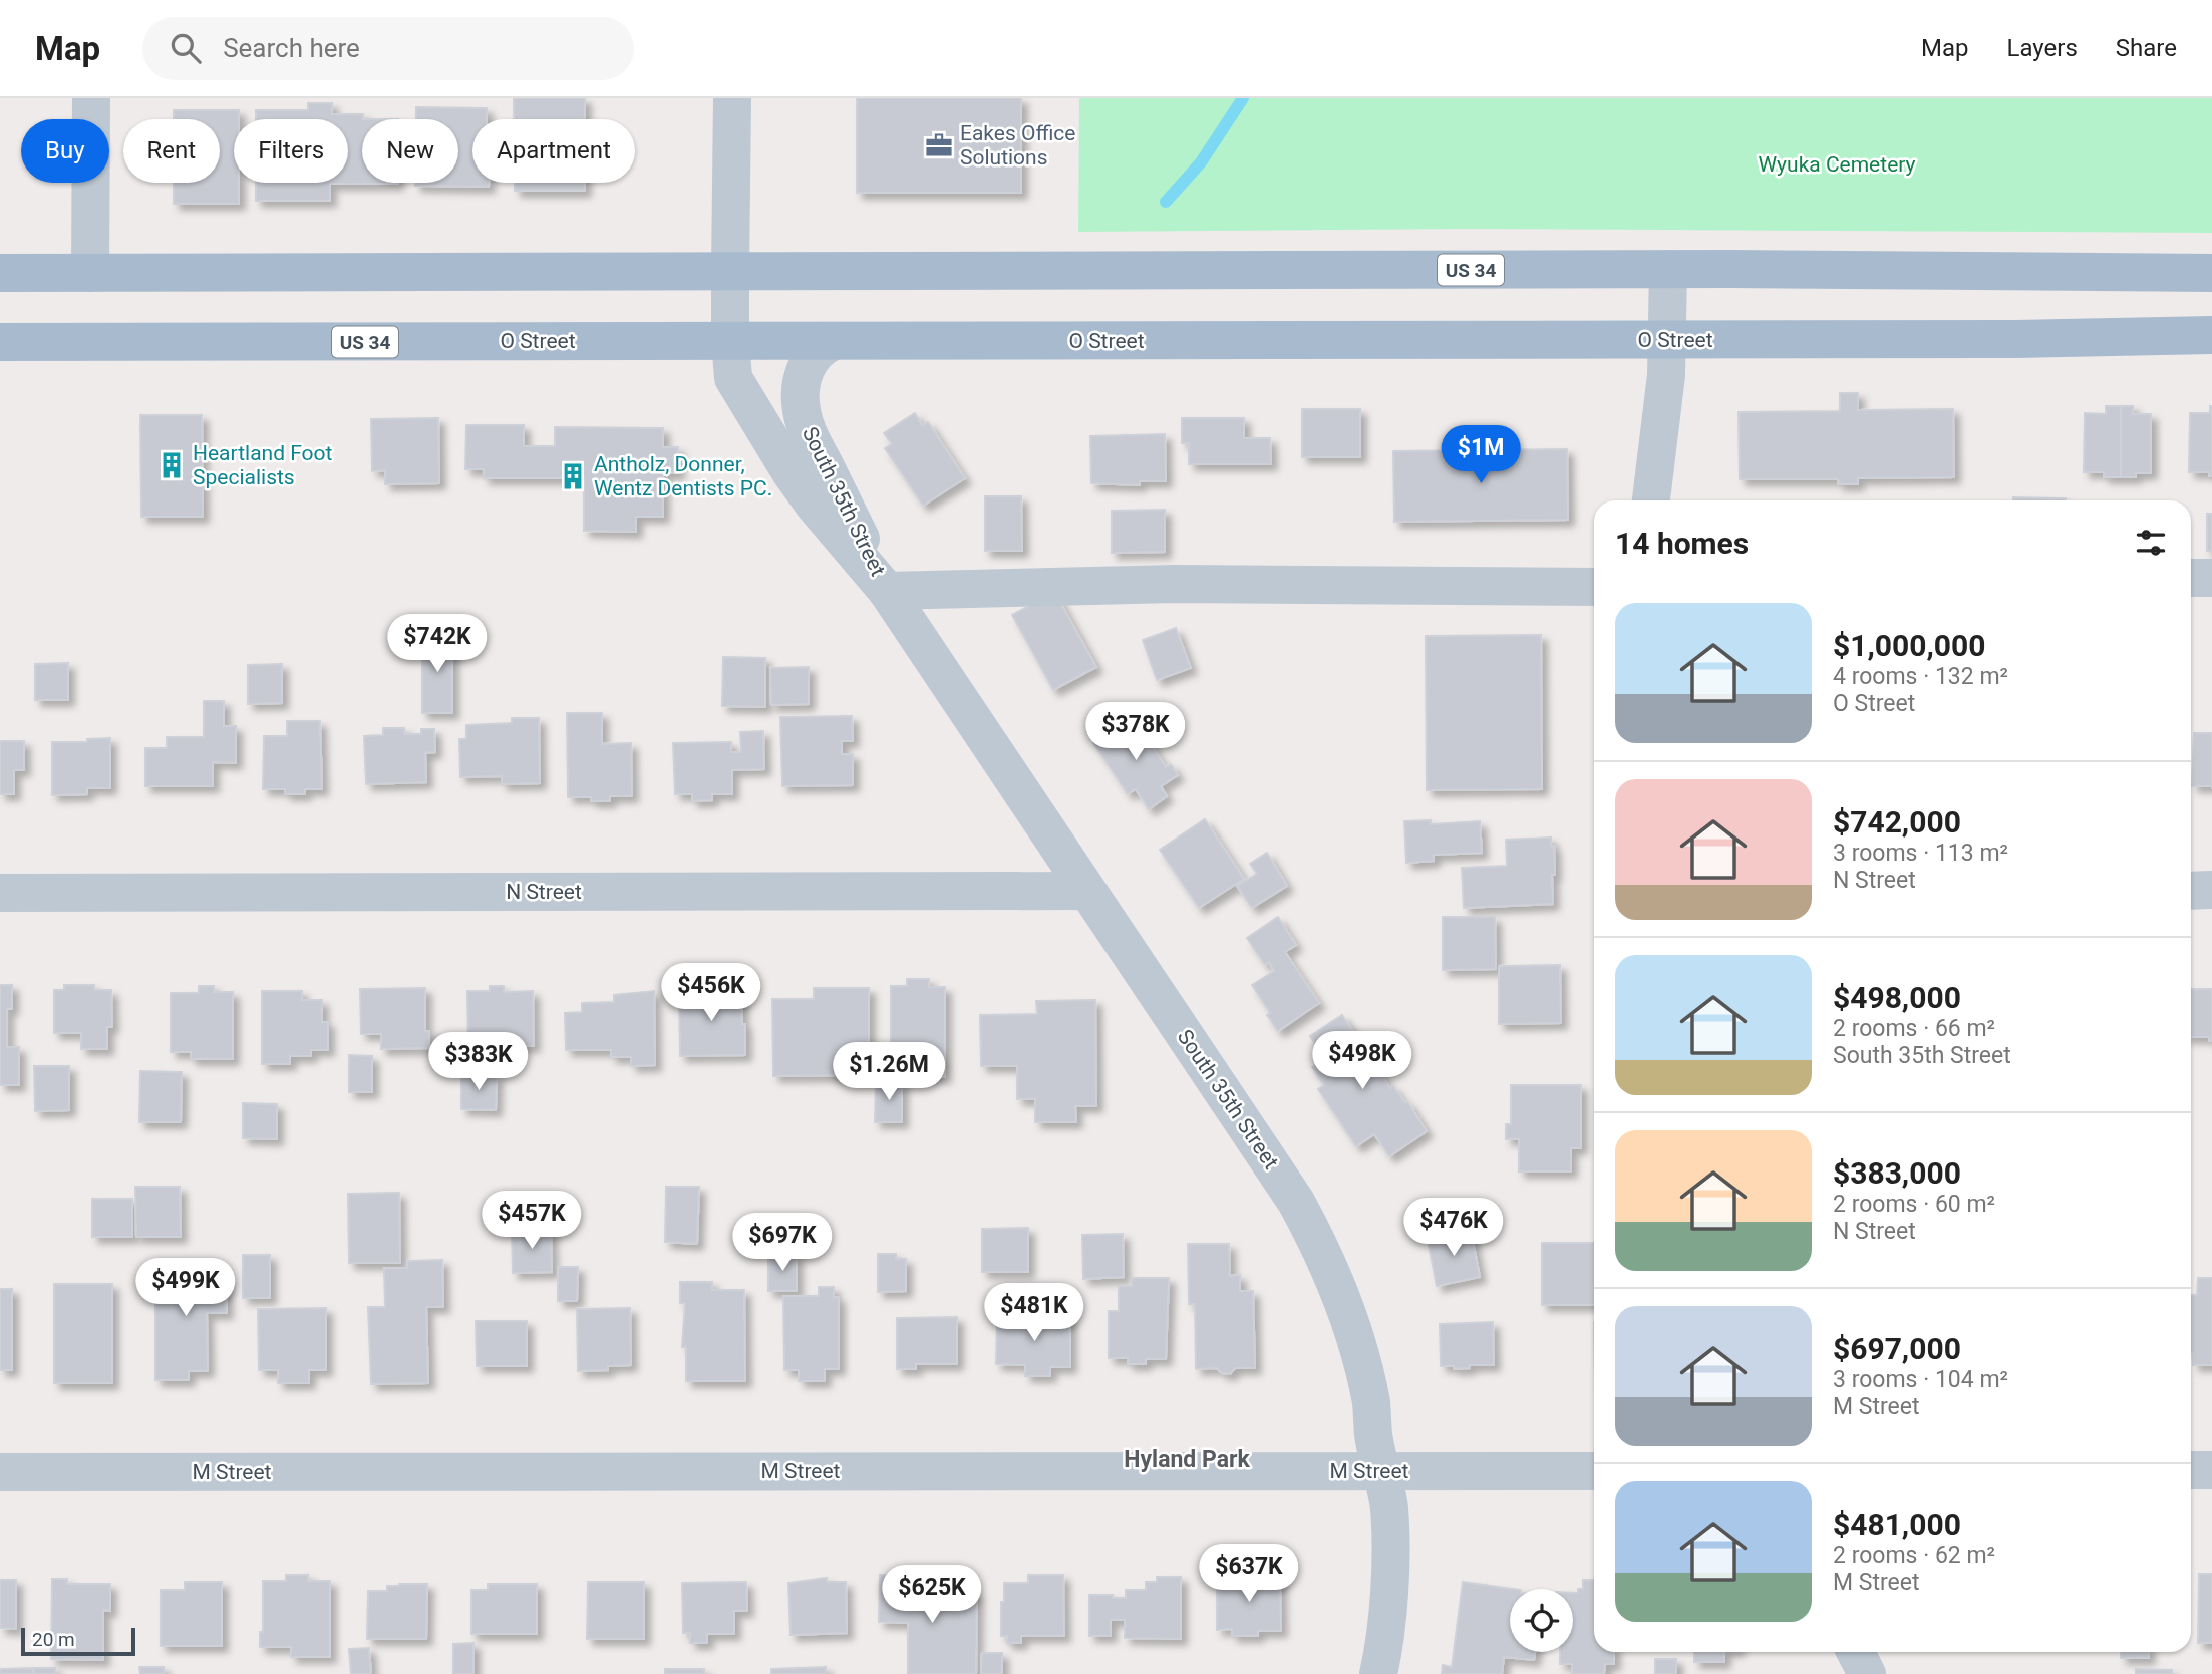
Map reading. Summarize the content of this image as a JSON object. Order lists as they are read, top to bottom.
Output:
{
  "streets": {
    "main road": ["US 34", "O Street"],
    "street": ["South 35th Street", "N Street", "M Street"]
  },
  "crossings": [
    ["US 34", "South 35th Street"],
    ["O Street", "South 35th Street"],
    ["South 35th Street", "N Street"],
    ["South 35th Street", "M Street"]
  ],
  "districts": ["Hyland Park"],
  "parks": ["Wyuka Cemetery"],
  "places": {
    "office": ["Eakes Office Solutions"],
    "building": ["Heartland Foot Specialists", "Antholz, Donner, Wentz Dentists PC."]
  },
  "scale_bar": "20 m",
  "page": {
    "header": "Map",
    "search": "Search here",
    "nav": ["Map", "Layers", "Share"],
    "chip": [
      "Buy",
      "Rent",
      "Filters",
      "New",
      "Apartment"
    ],
    "price": [
      "$1M",
      "$742K",
      "$378K",
      "$456K",
      "$498K",
      "$383K",
      "$1.26M",
      "$457K",
      "$476K",
      "$697K",
      "$499K",
      "$481K",
      "$637K",
      "$625K"
    ],
    "heading": "14 homes",
    "list": [
      {
        "name": "$1,000,000",
        "note": "4 rooms · 132 m² · O Street"
      },
      {
        "name": "$742,000",
        "note": "3 rooms · 113 m² · N Street"
      },
      {
        "name": "$498,000",
        "note": "2 rooms · 66 m² · South 35th Street"
      },
      {
        "name": "$383,000",
        "note": "2 rooms · 60 m² · N Street"
      },
      {
        "name": "$697,000",
        "note": "3 rooms · 104 m² · M Street"
      },
      {
        "name": "$481,000",
        "note": "2 rooms · 62 m² · M Street"
      }
    ],
    "scale": "20 m"
  }
}
